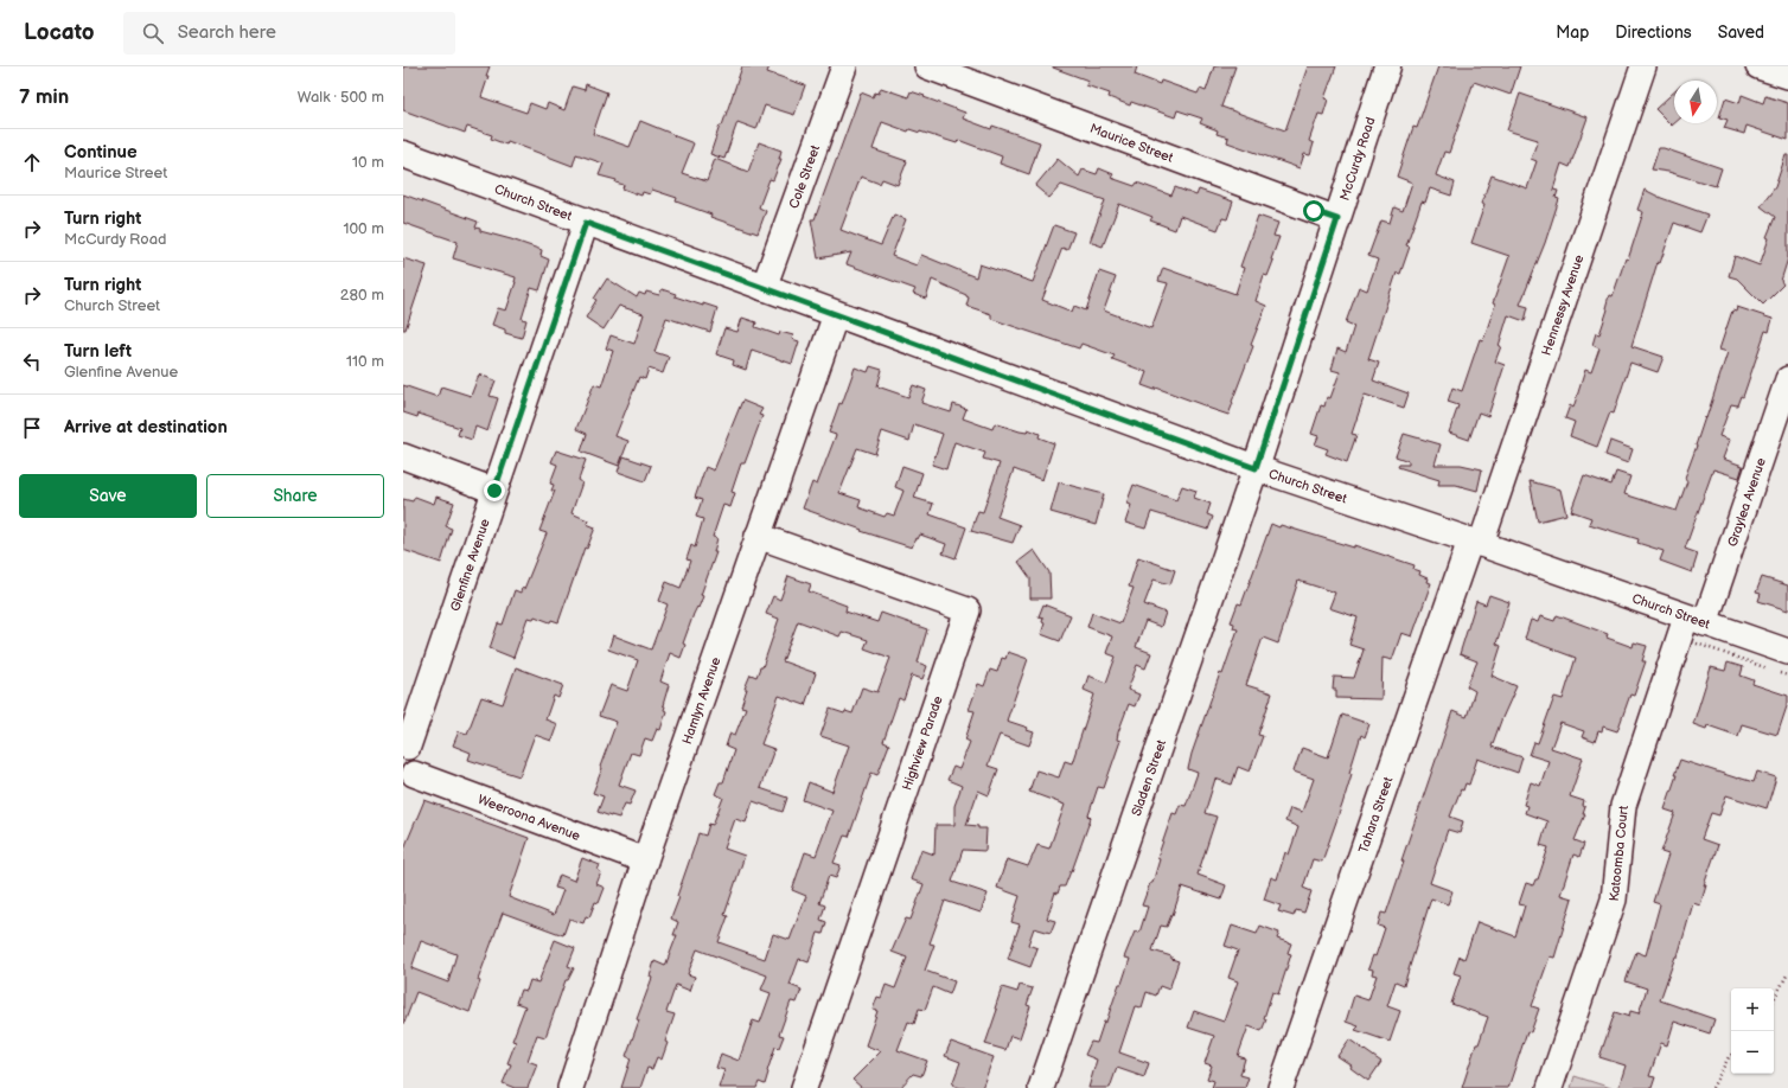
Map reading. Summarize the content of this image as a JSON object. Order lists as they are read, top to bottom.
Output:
{
  "streets": {
    "main road": ["McCurdy Road", "Church Street"],
    "street": [
      "Maurice Street",
      "Cole Street",
      "Hennessy Avenue",
      "Graylea Avenue",
      "Glenfine Avenue",
      "Hamlyn Avenue",
      "Highview Parade",
      "Sladen Street",
      "Tahara Street",
      "Weeroona Avenue",
      "Katoomba Court"
    ]
  },
  "crossings": [
    ["Maurice Street", "McCurdy Road"],
    ["McCurdy Road", "Church Street"],
    ["McCurdy Road", "Sladen Street"],
    ["Cole Street", "Church Street"],
    ["Church Street", "Hennessy Avenue"],
    ["Church Street", "Graylea Avenue"],
    ["Church Street", "Glenfine Avenue"],
    ["Church Street", "Hamlyn Avenue"],
    ["Church Street", "Sladen Street"],
    ["Church Street", "Tahara Street"],
    ["Church Street", "Katoomba Court"],
    ["Hennessy Avenue", "Tahara Street"],
    ["Graylea Avenue", "Katoomba Court"],
    ["Hamlyn Avenue", "Highview Parade"],
    ["Hamlyn Avenue", "Weeroona Avenue"]
  ],
  "north": "bottom",
  "page": {
    "header": "Locato",
    "search": "Search here",
    "nav": ["Map", "Directions", "Saved"],
    "heading": ["7 min", "Walk · 500 m"],
    "list": [
      ["Continue", "Maurice Street", "10 m"],
      ["Turn right", "McCurdy Road", "100 m"],
      ["Turn right", "Church Street", "280 m"],
      ["Turn left", "Glenfine Avenue", "110 m"],
      "Arrive at destination"
    ],
    "buttons": ["Save", "Share"],
    "map_buttons": ["+", "−"]
  }
}
